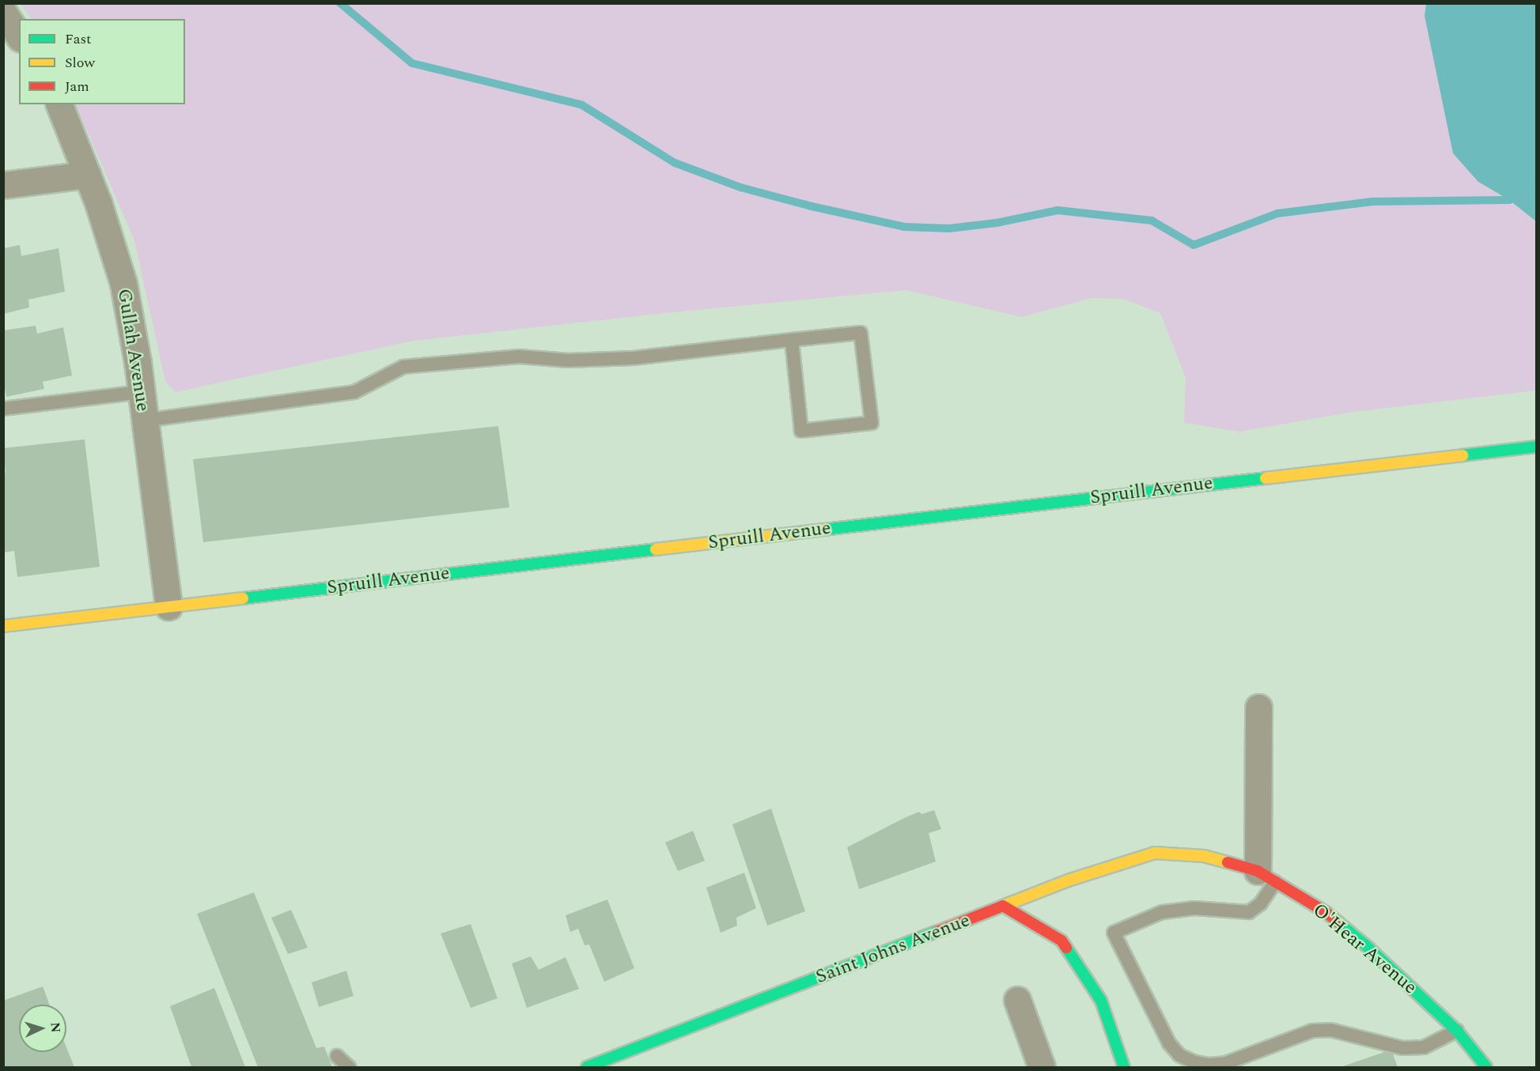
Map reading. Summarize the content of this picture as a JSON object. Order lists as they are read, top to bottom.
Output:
{
  "streets": {
    "street": [
      "Gullah Avenue",
      "Spruill Avenue",
      "Saint Johns Avenue",
      "O'Hear Avenue"
    ]
  },
  "crossings": [
    ["Gullah Avenue", "Spruill Avenue"],
    ["Saint Johns Avenue", "O'Hear Avenue"]
  ],
  "legend": ["Fast", "Slow", "Jam"],
  "north": "right"
}
